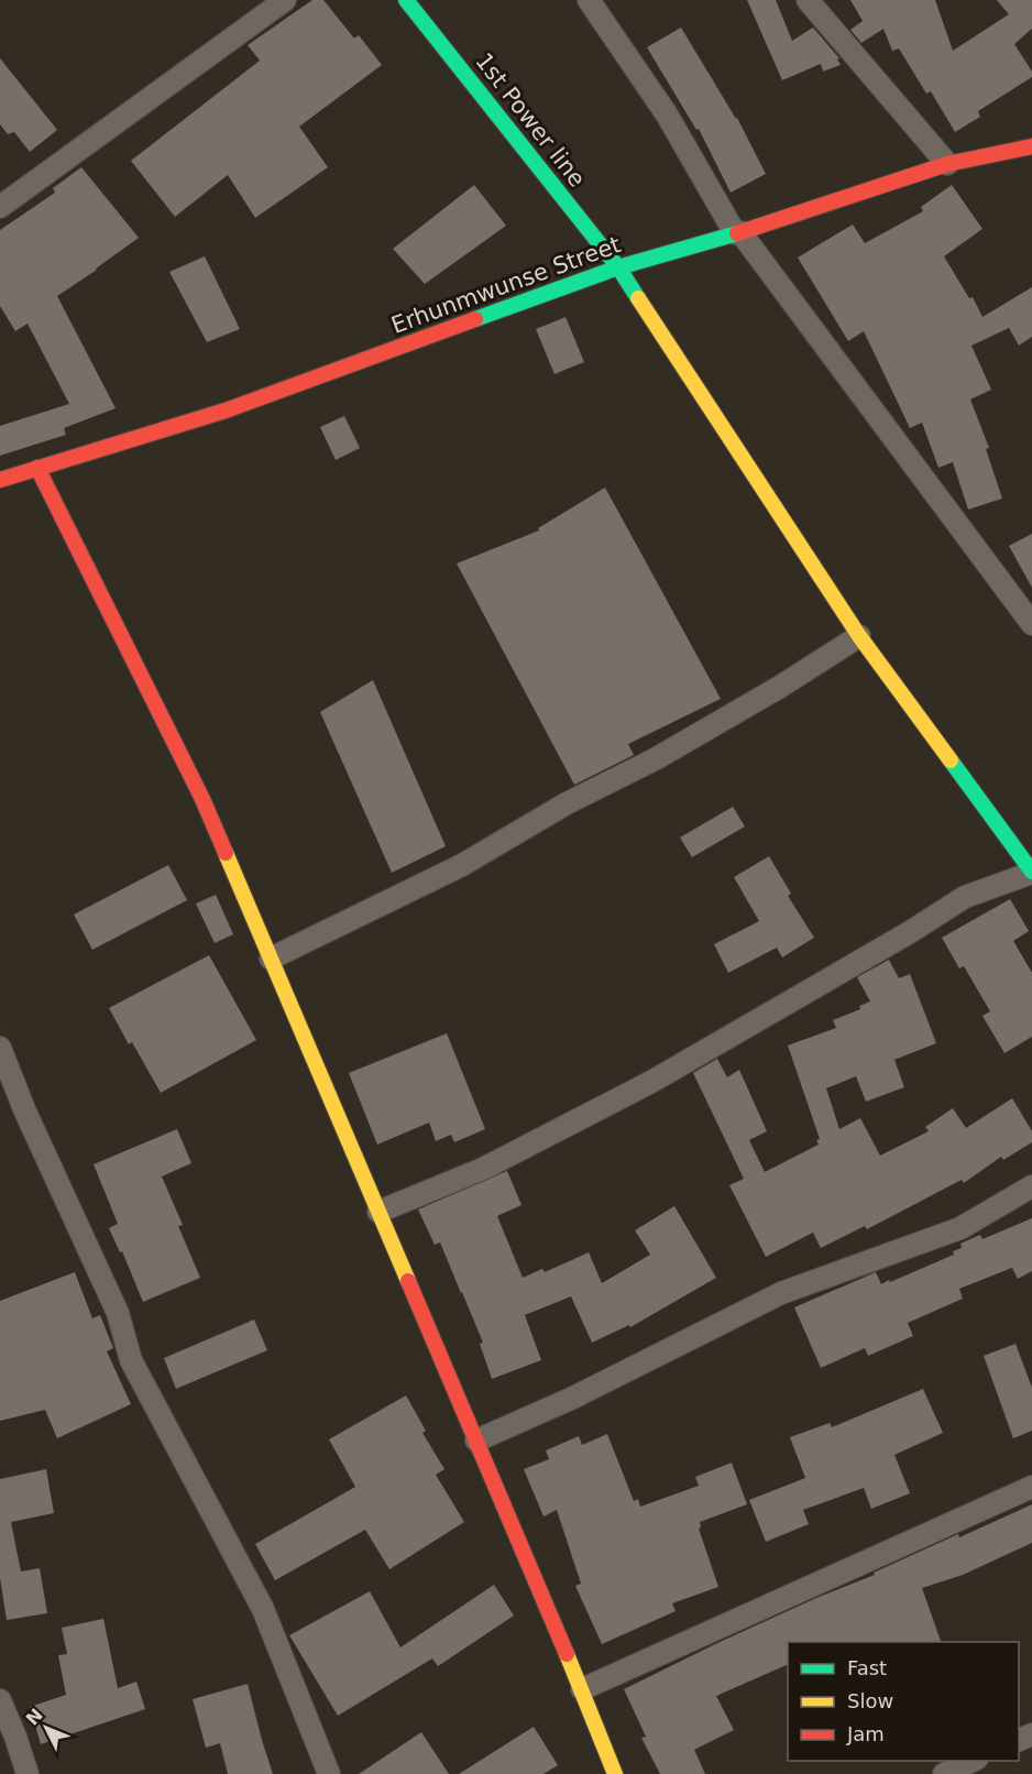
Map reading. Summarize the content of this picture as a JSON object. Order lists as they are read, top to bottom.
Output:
{
  "streets": {
    "street": ["1st Power line", "Erhunmwunse Street"]
  },
  "crossings": [
    ["1st Power line", "Erhunmwunse Street"]
  ],
  "legend": ["Fast", "Slow", "Jam"],
  "north": "top left"
}
